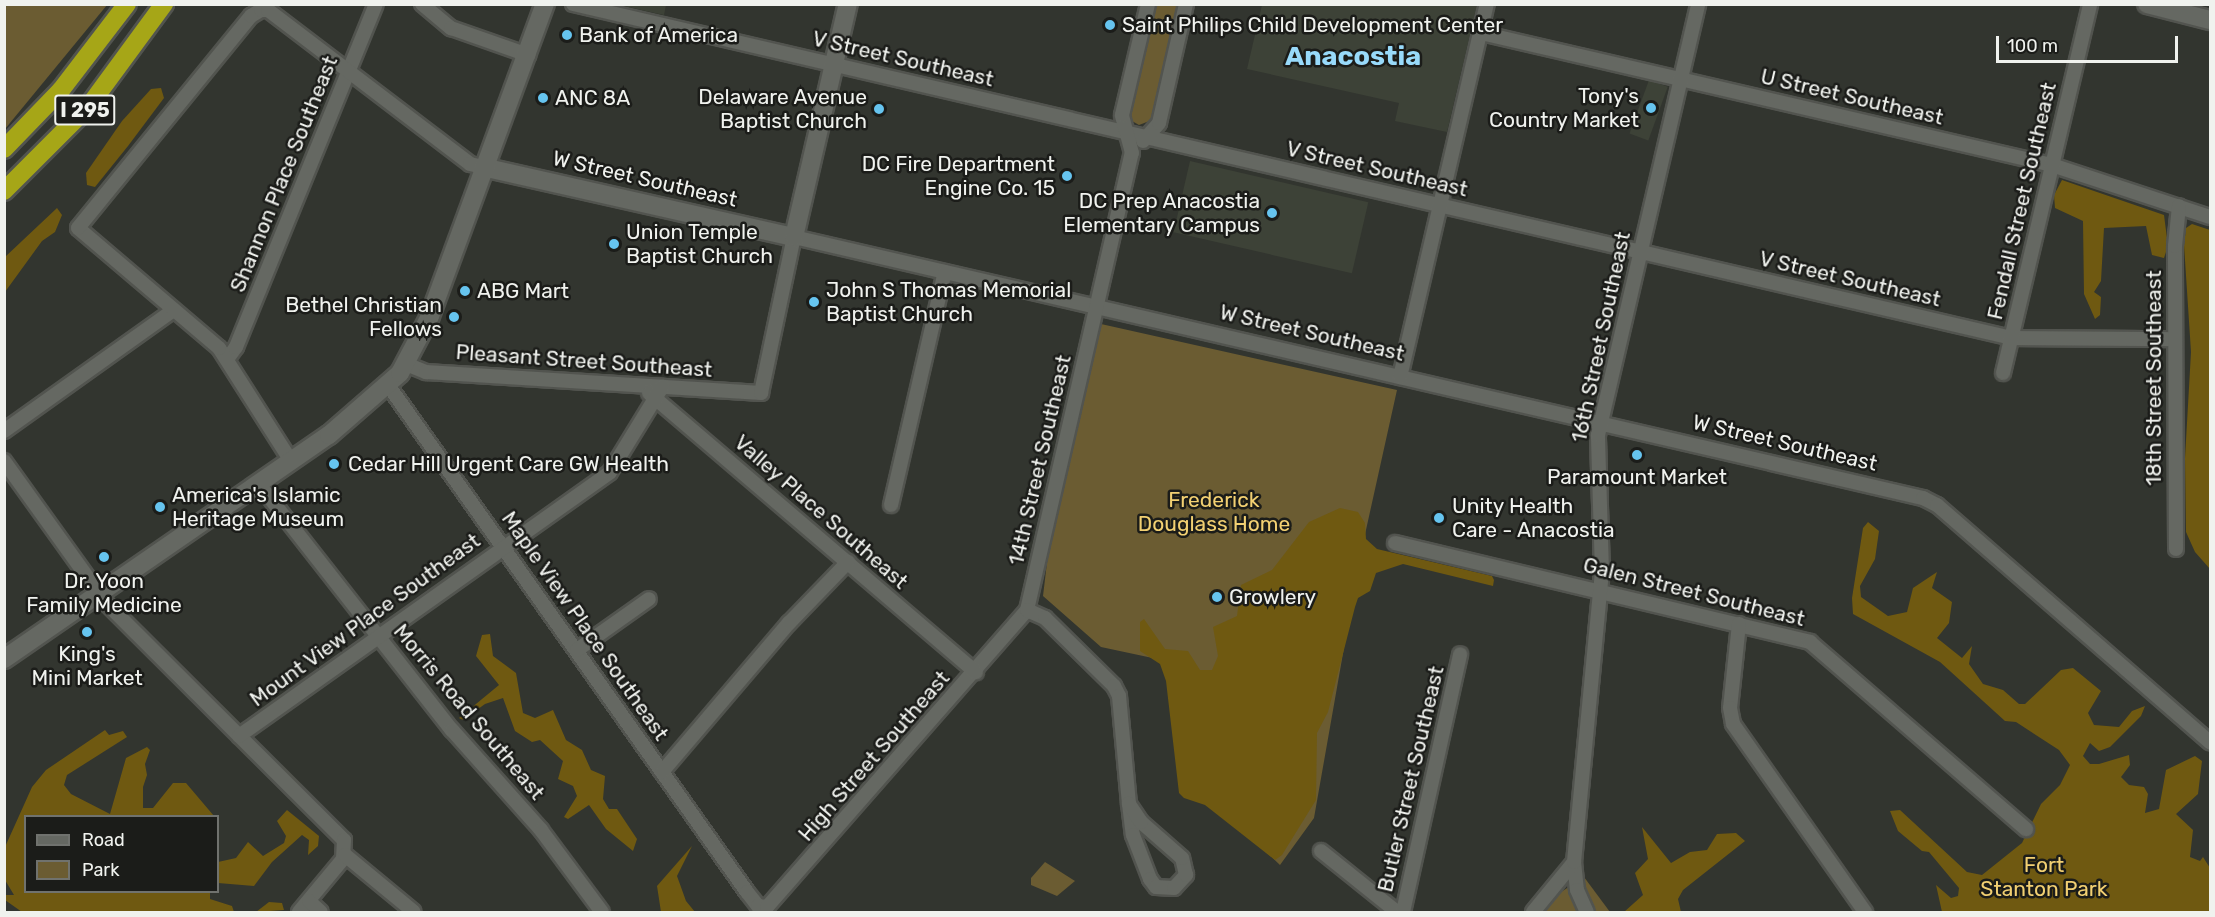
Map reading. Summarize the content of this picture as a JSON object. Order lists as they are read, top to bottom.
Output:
{
  "streets": {
    "highway": ["I 295"],
    "main road": ["W Street Southeast"],
    "street": [
      "V Street Southeast",
      "U Street Southeast",
      "Shannon Place Southeast",
      "Fendall Street Southeast",
      "16th Street Southeast",
      "Pleasant Street Southeast",
      "18th Street Southeast",
      "14th Street Southeast",
      "Valley Place Southeast",
      "Galen Street Southeast",
      "Mount View Place Southeast",
      "Maple View Place Southeast",
      "Morris Road Southeast",
      "High Street Southeast",
      "Butler Street Southeast"
    ]
  },
  "crossings": [
    ["V Street Southeast", "Fendall Street Southeast"],
    ["V Street Southeast", "16th Street Southeast"],
    ["V Street Southeast", "18th Street Southeast"],
    ["V Street Southeast", "14th Street Southeast"],
    ["U Street Southeast", "Fendall Street Southeast"],
    ["U Street Southeast", "16th Street Southeast"],
    ["U Street Southeast", "18th Street Southeast"],
    ["Shannon Place Southeast", "W Street Southeast"],
    ["W Street Southeast", "16th Street Southeast"],
    ["W Street Southeast", "Pleasant Street Southeast"],
    ["W Street Southeast", "14th Street Southeast"],
    ["16th Street Southeast", "Galen Street Southeast"],
    ["Pleasant Street Southeast", "Valley Place Southeast"],
    ["Pleasant Street Southeast", "Mount View Place Southeast"],
    ["14th Street Southeast", "High Street Southeast"],
    ["Valley Place Southeast", "Mount View Place Southeast"],
    ["Valley Place Southeast", "High Street Southeast"],
    ["Mount View Place Southeast", "Maple View Place Southeast"],
    ["Mount View Place Southeast", "Morris Road Southeast"],
    ["Maple View Place Southeast", "High Street Southeast"]
  ],
  "districts": ["Anacostia"],
  "parks": ["Frederick Douglass Home", "Fort Stanton Park"],
  "places": [
    "Saint Philips Child Development Center",
    "Bank of America",
    "ANC 8A",
    "Tony's Country Market",
    "Delaware Avenue Baptist Church",
    "DC Fire Department Engine Co. 15",
    "DC Prep Anacostia Elementary Campus",
    "Union Temple Baptist Church",
    "ABG Mart",
    "John S Thomas Memorial Baptist Church",
    "Bethel Christian Fellows",
    "Paramount Market",
    "Cedar Hill Urgent Care GW Health",
    "America's Islamic Heritage Museum",
    "Unity Health Care - Anacostia",
    "Dr. Yoon Family Medicine",
    "Growlery",
    "King's Mini Market"
  ],
  "legend": ["Road", "Park"],
  "scale_bar": "100 m"
}
